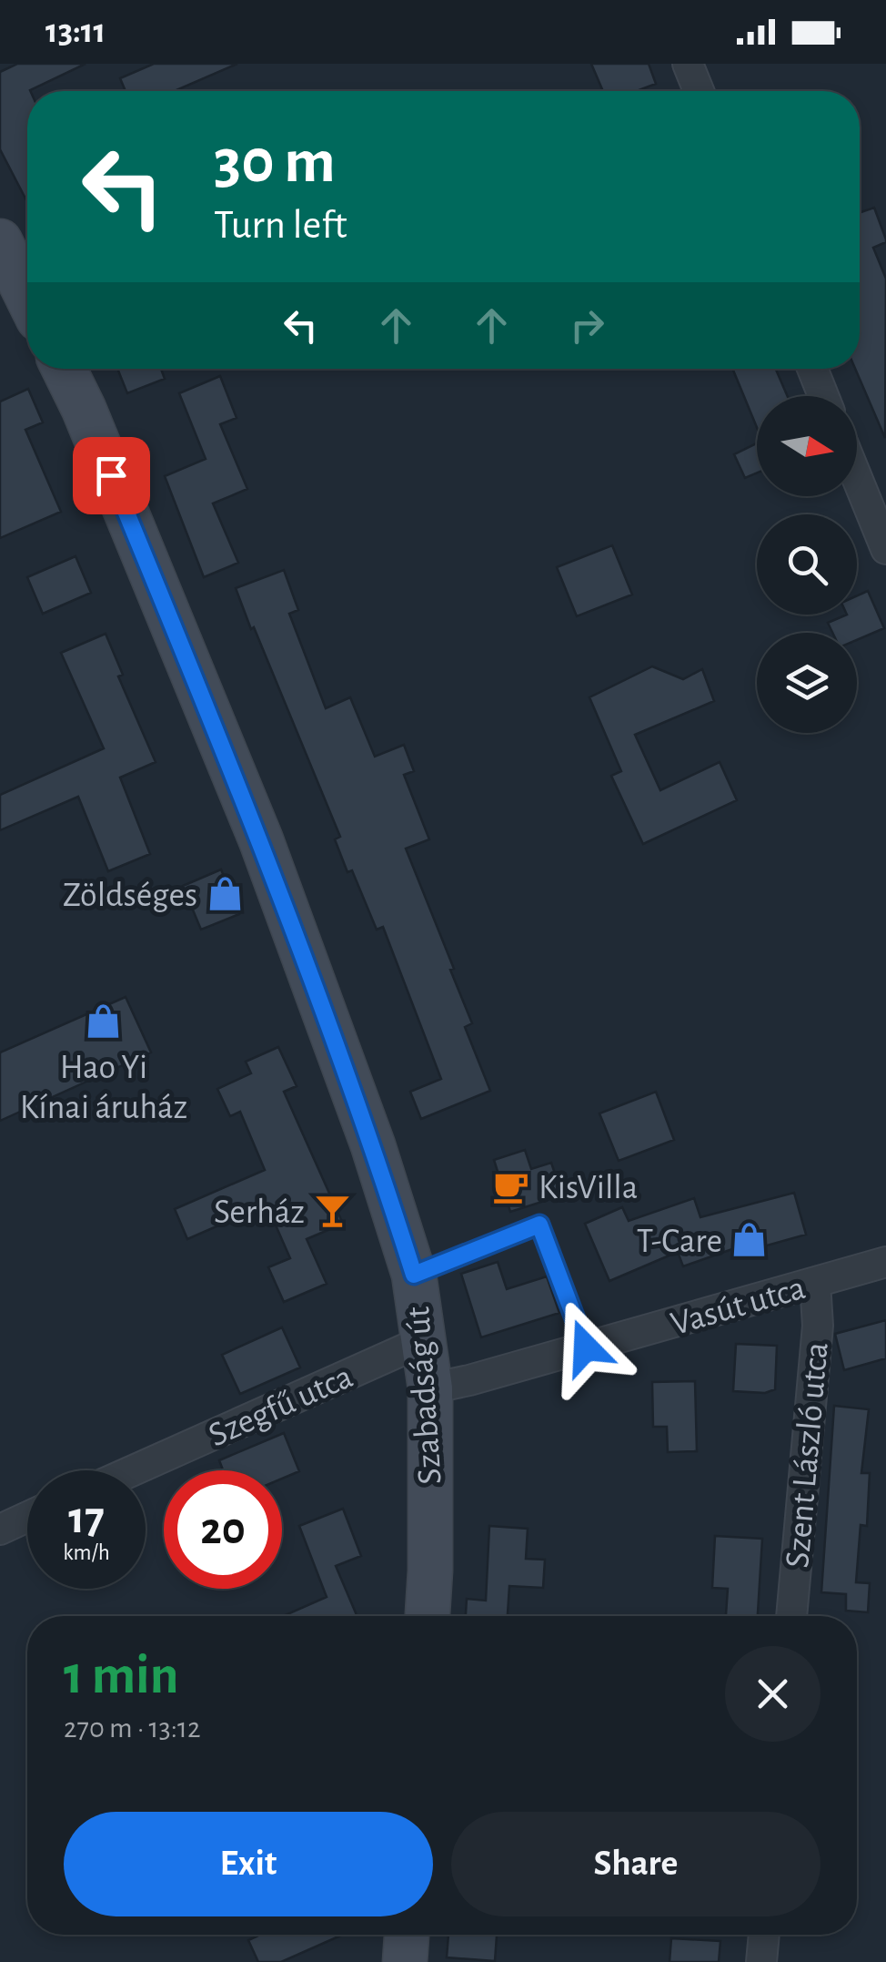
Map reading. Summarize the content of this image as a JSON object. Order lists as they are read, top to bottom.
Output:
{
  "streets": {
    "main road": ["Szabadság út"],
    "street": ["Vasút utca", "Szegfű utca", "Szent László utca"]
  },
  "crossings": [
    ["Vasút utca", "Szabadság út"],
    ["Vasút utca", "Szent László utca"],
    ["Szabadság út", "Szegfű utca"]
  ],
  "places": {
    "shop": ["Zöldséges", "Hao Yi Kínai áruház", "T-Care"],
    "cafe": ["KisVilla"],
    "bar": ["Serház"]
  },
  "north": "right",
  "page": {
    "status": "13:11",
    "turn": ["30 m", "Turn left"],
    "speed": "17 km/h",
    "limit": "20",
    "heading": ["1 min", "270 m · 13:12"],
    "buttons": ["Exit", "Share"]
  }
}
